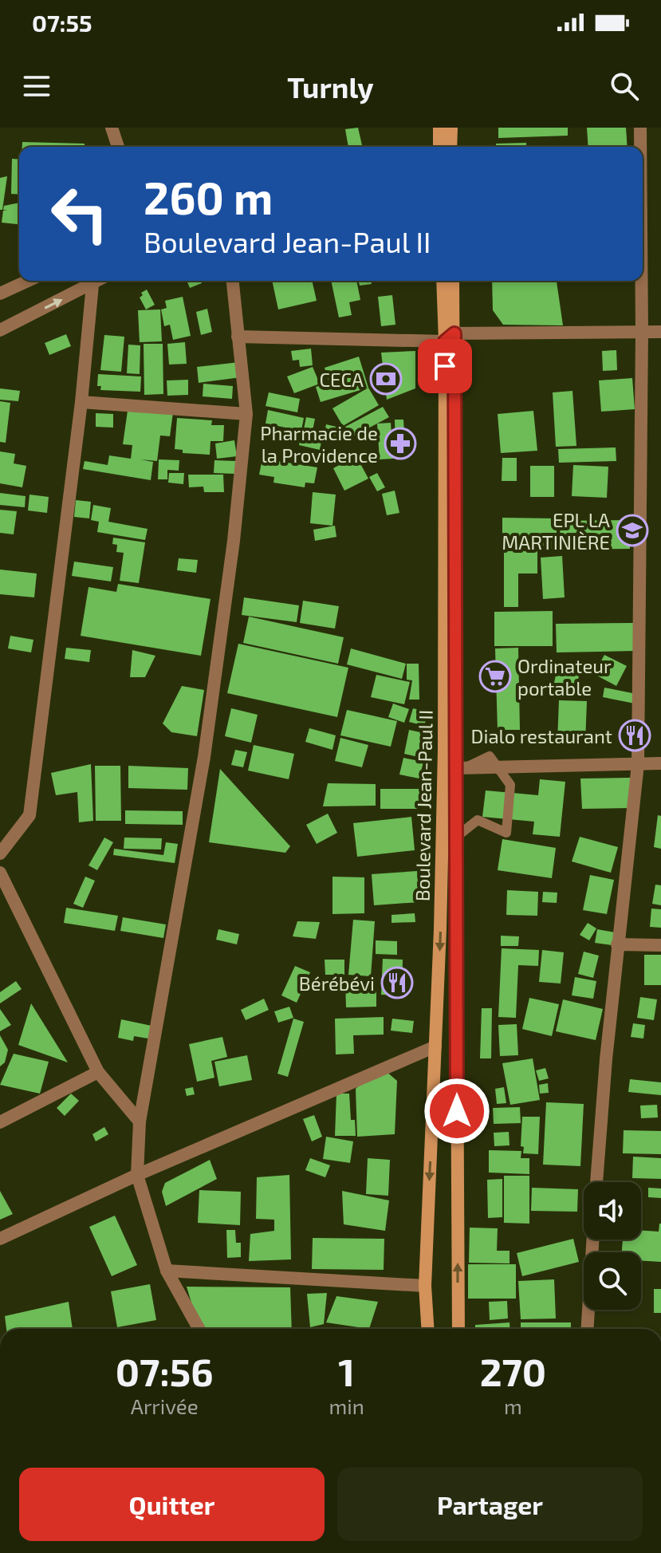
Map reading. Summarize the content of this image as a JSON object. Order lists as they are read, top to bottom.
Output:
{
  "streets": {
    "main road": ["Boulevard Jean-Paul II"]
  },
  "places": {
    "bank": ["CECA"],
    "pharmacy": ["Pharmacie de la Providence"],
    "school or university": ["EPL LA MARTINIÈRE"],
    "supermarket": ["Ordinateur portable"],
    "restaurant": ["Dialo restaurant", "Bérébévi"]
  },
  "page": {
    "status": "07:55",
    "header": "Turnly",
    "turn": ["260 m", "Boulevard Jean-Paul II"],
    "eta": [
      "07:56",
      "Arrivée",
      "1",
      "min",
      "270",
      "m"
    ],
    "buttons": ["Quitter", "Partager"]
  }
}
